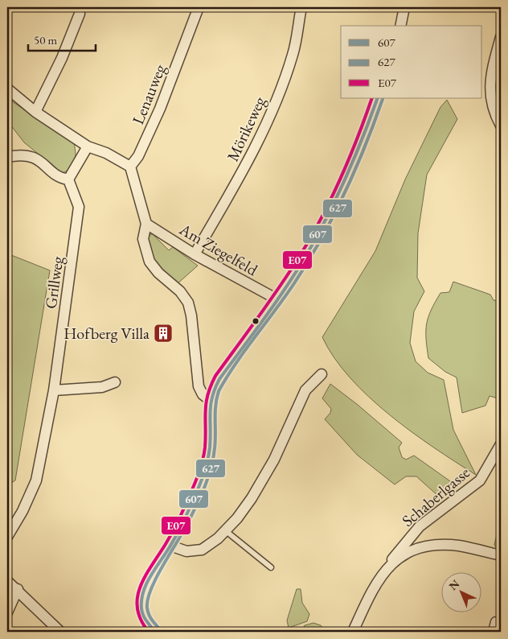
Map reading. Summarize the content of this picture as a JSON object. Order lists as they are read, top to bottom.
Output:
{
  "streets": {
    "street": [
      "Lenauweg",
      "Mörikeweg",
      "Am Ziegelfeld",
      "Grillweg",
      "Schaberlgasse"
    ]
  },
  "crossings": [
    ["Mörikeweg", "Am Ziegelfeld"]
  ],
  "places": {
    "building": ["Hofberg Villa"]
  },
  "lines": ["transit line 607", "transit line E07", "transit line 627"],
  "legend": ["607", "627", "E07"],
  "scale_bar": "50 m",
  "north": "top left"
}
